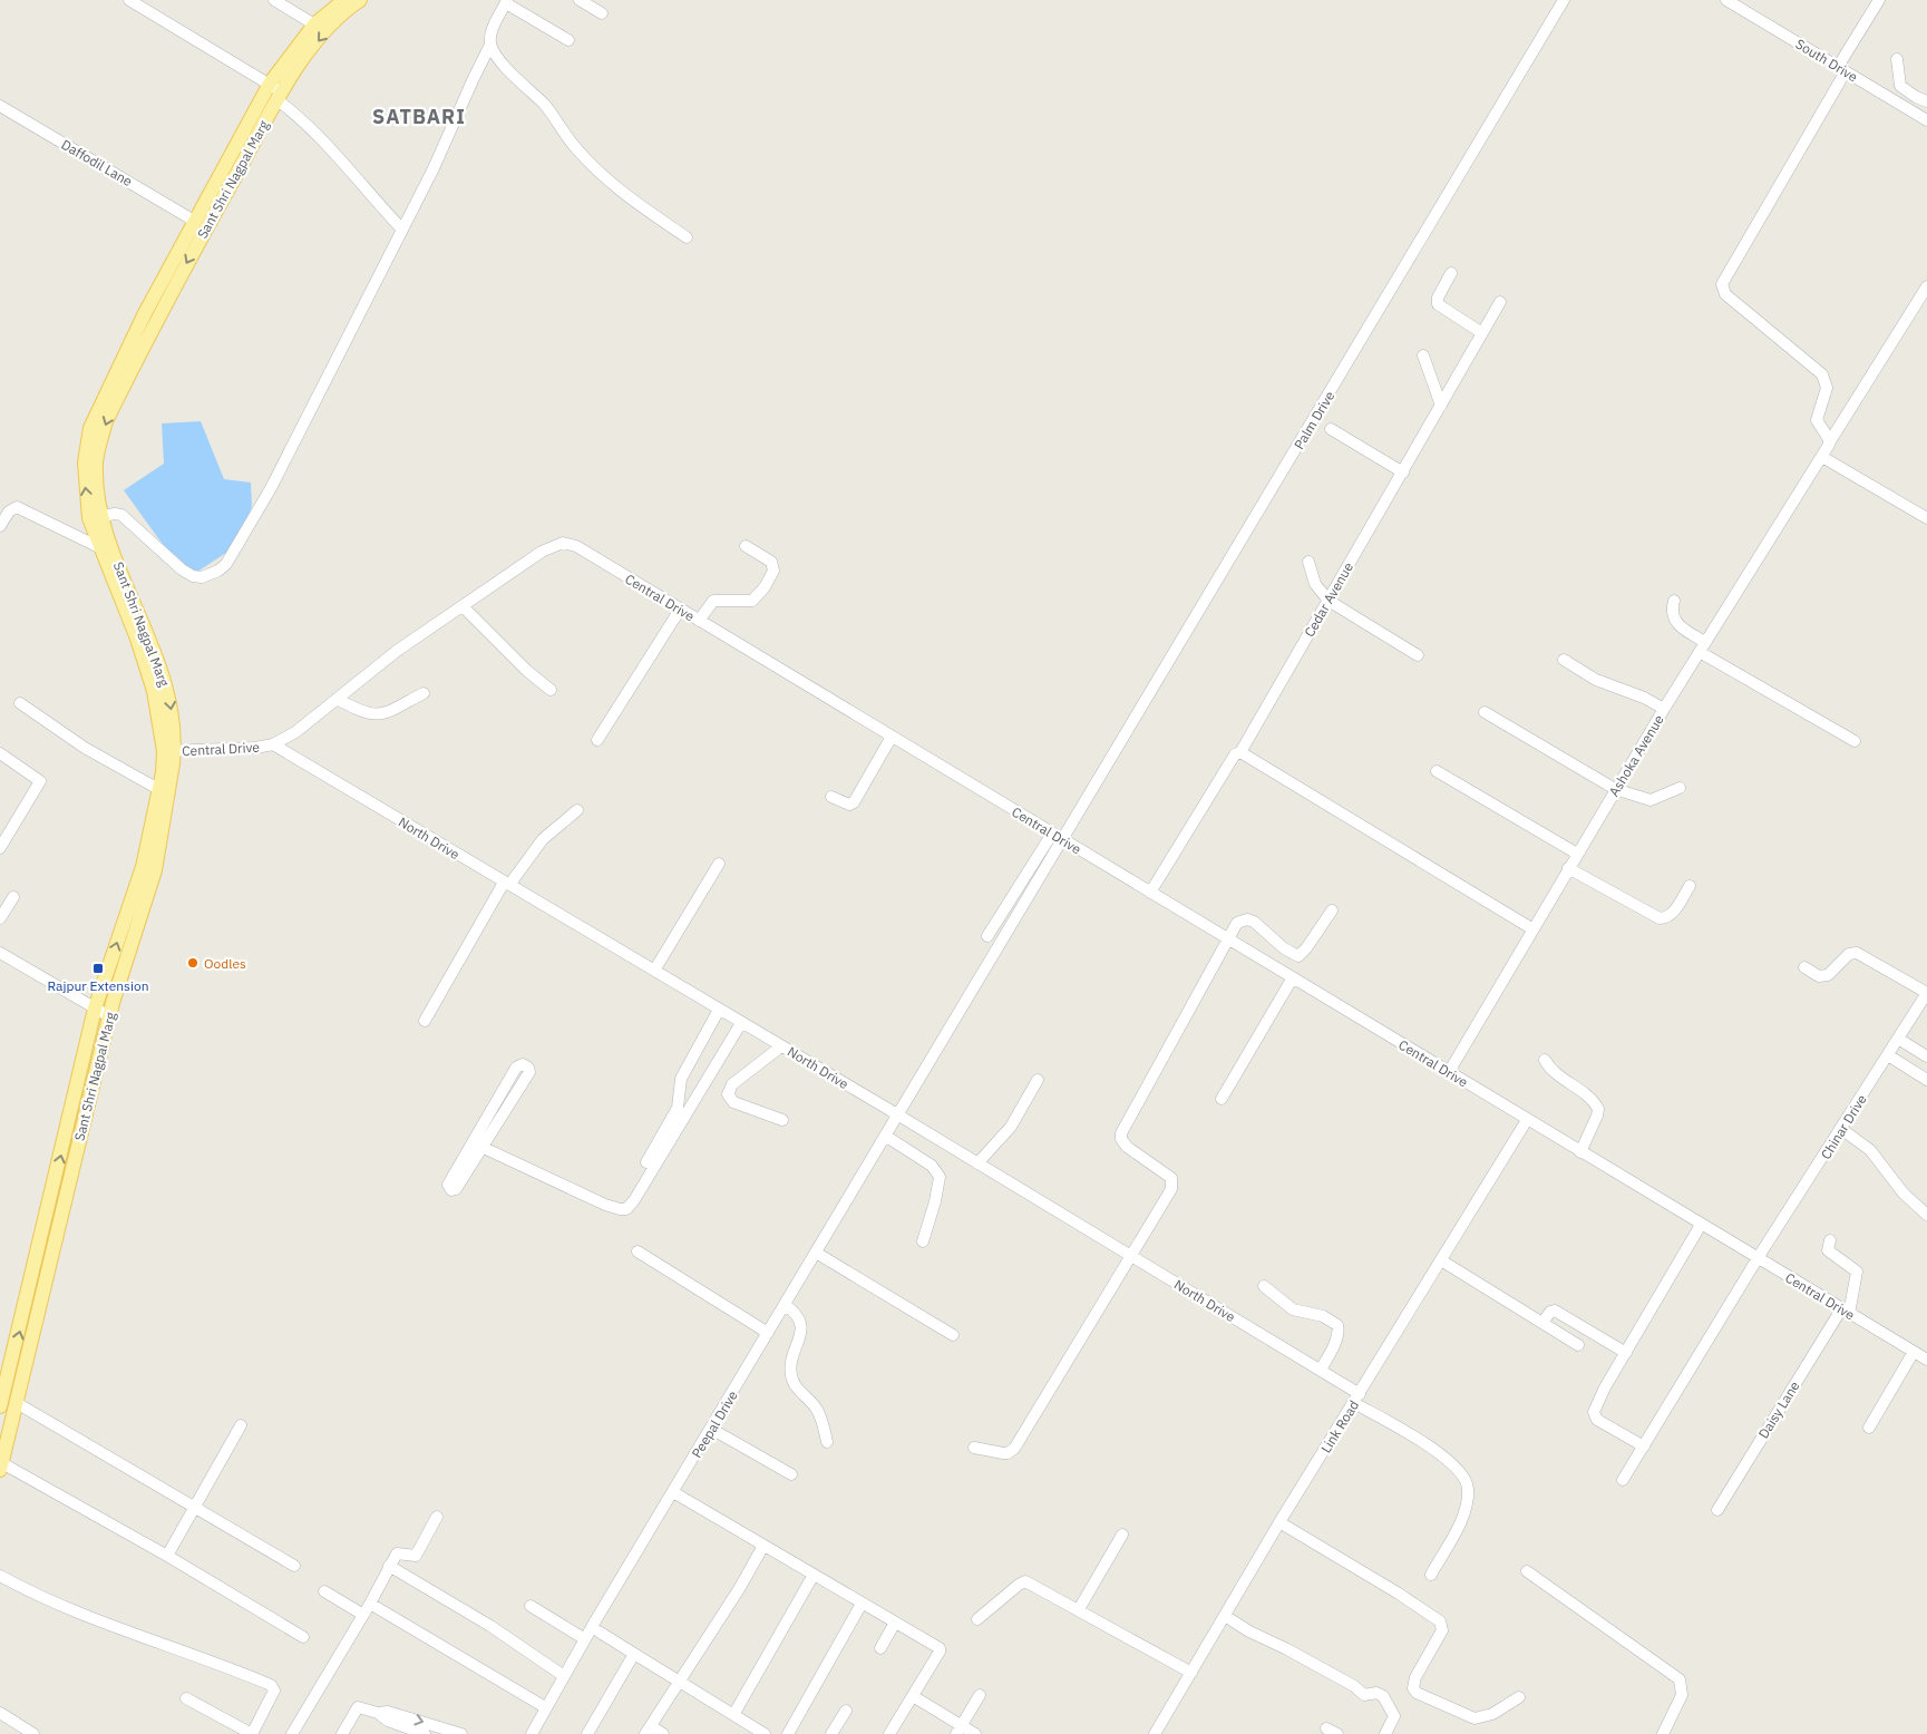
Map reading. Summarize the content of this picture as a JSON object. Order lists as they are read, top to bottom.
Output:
{
  "streets": {
    "main road": ["Sant Shri Nagpal Marg"],
    "street": [
      "South Drive",
      "Daffodil Lane",
      "Palm Drive",
      "Central Drive",
      "Cedar Avenue",
      "Ashoka Avenue",
      "North Drive",
      "Chinar Drive",
      "Daisy Lane",
      "Peepal Drive",
      "Link Road"
    ]
  },
  "crossings": [
    ["Daffodil Lane", "Sant Shri Nagpal Marg"],
    ["Sant Shri Nagpal Marg", "Central Drive"],
    ["Palm Drive", "Central Drive"],
    ["Palm Drive", "North Drive"],
    ["Palm Drive", "Peepal Drive"],
    ["Central Drive", "Cedar Avenue"],
    ["Central Drive", "Ashoka Avenue"],
    ["Central Drive", "North Drive"],
    ["Central Drive", "Chinar Drive"],
    ["Central Drive", "Daisy Lane"],
    ["Central Drive", "Link Road"],
    ["North Drive", "Peepal Drive"],
    ["North Drive", "Link Road"]
  ],
  "districts": ["SATBARI"],
  "places": {
    "other": ["Oodles"],
    "transit": ["Rajpur Extension"]
  }
}
